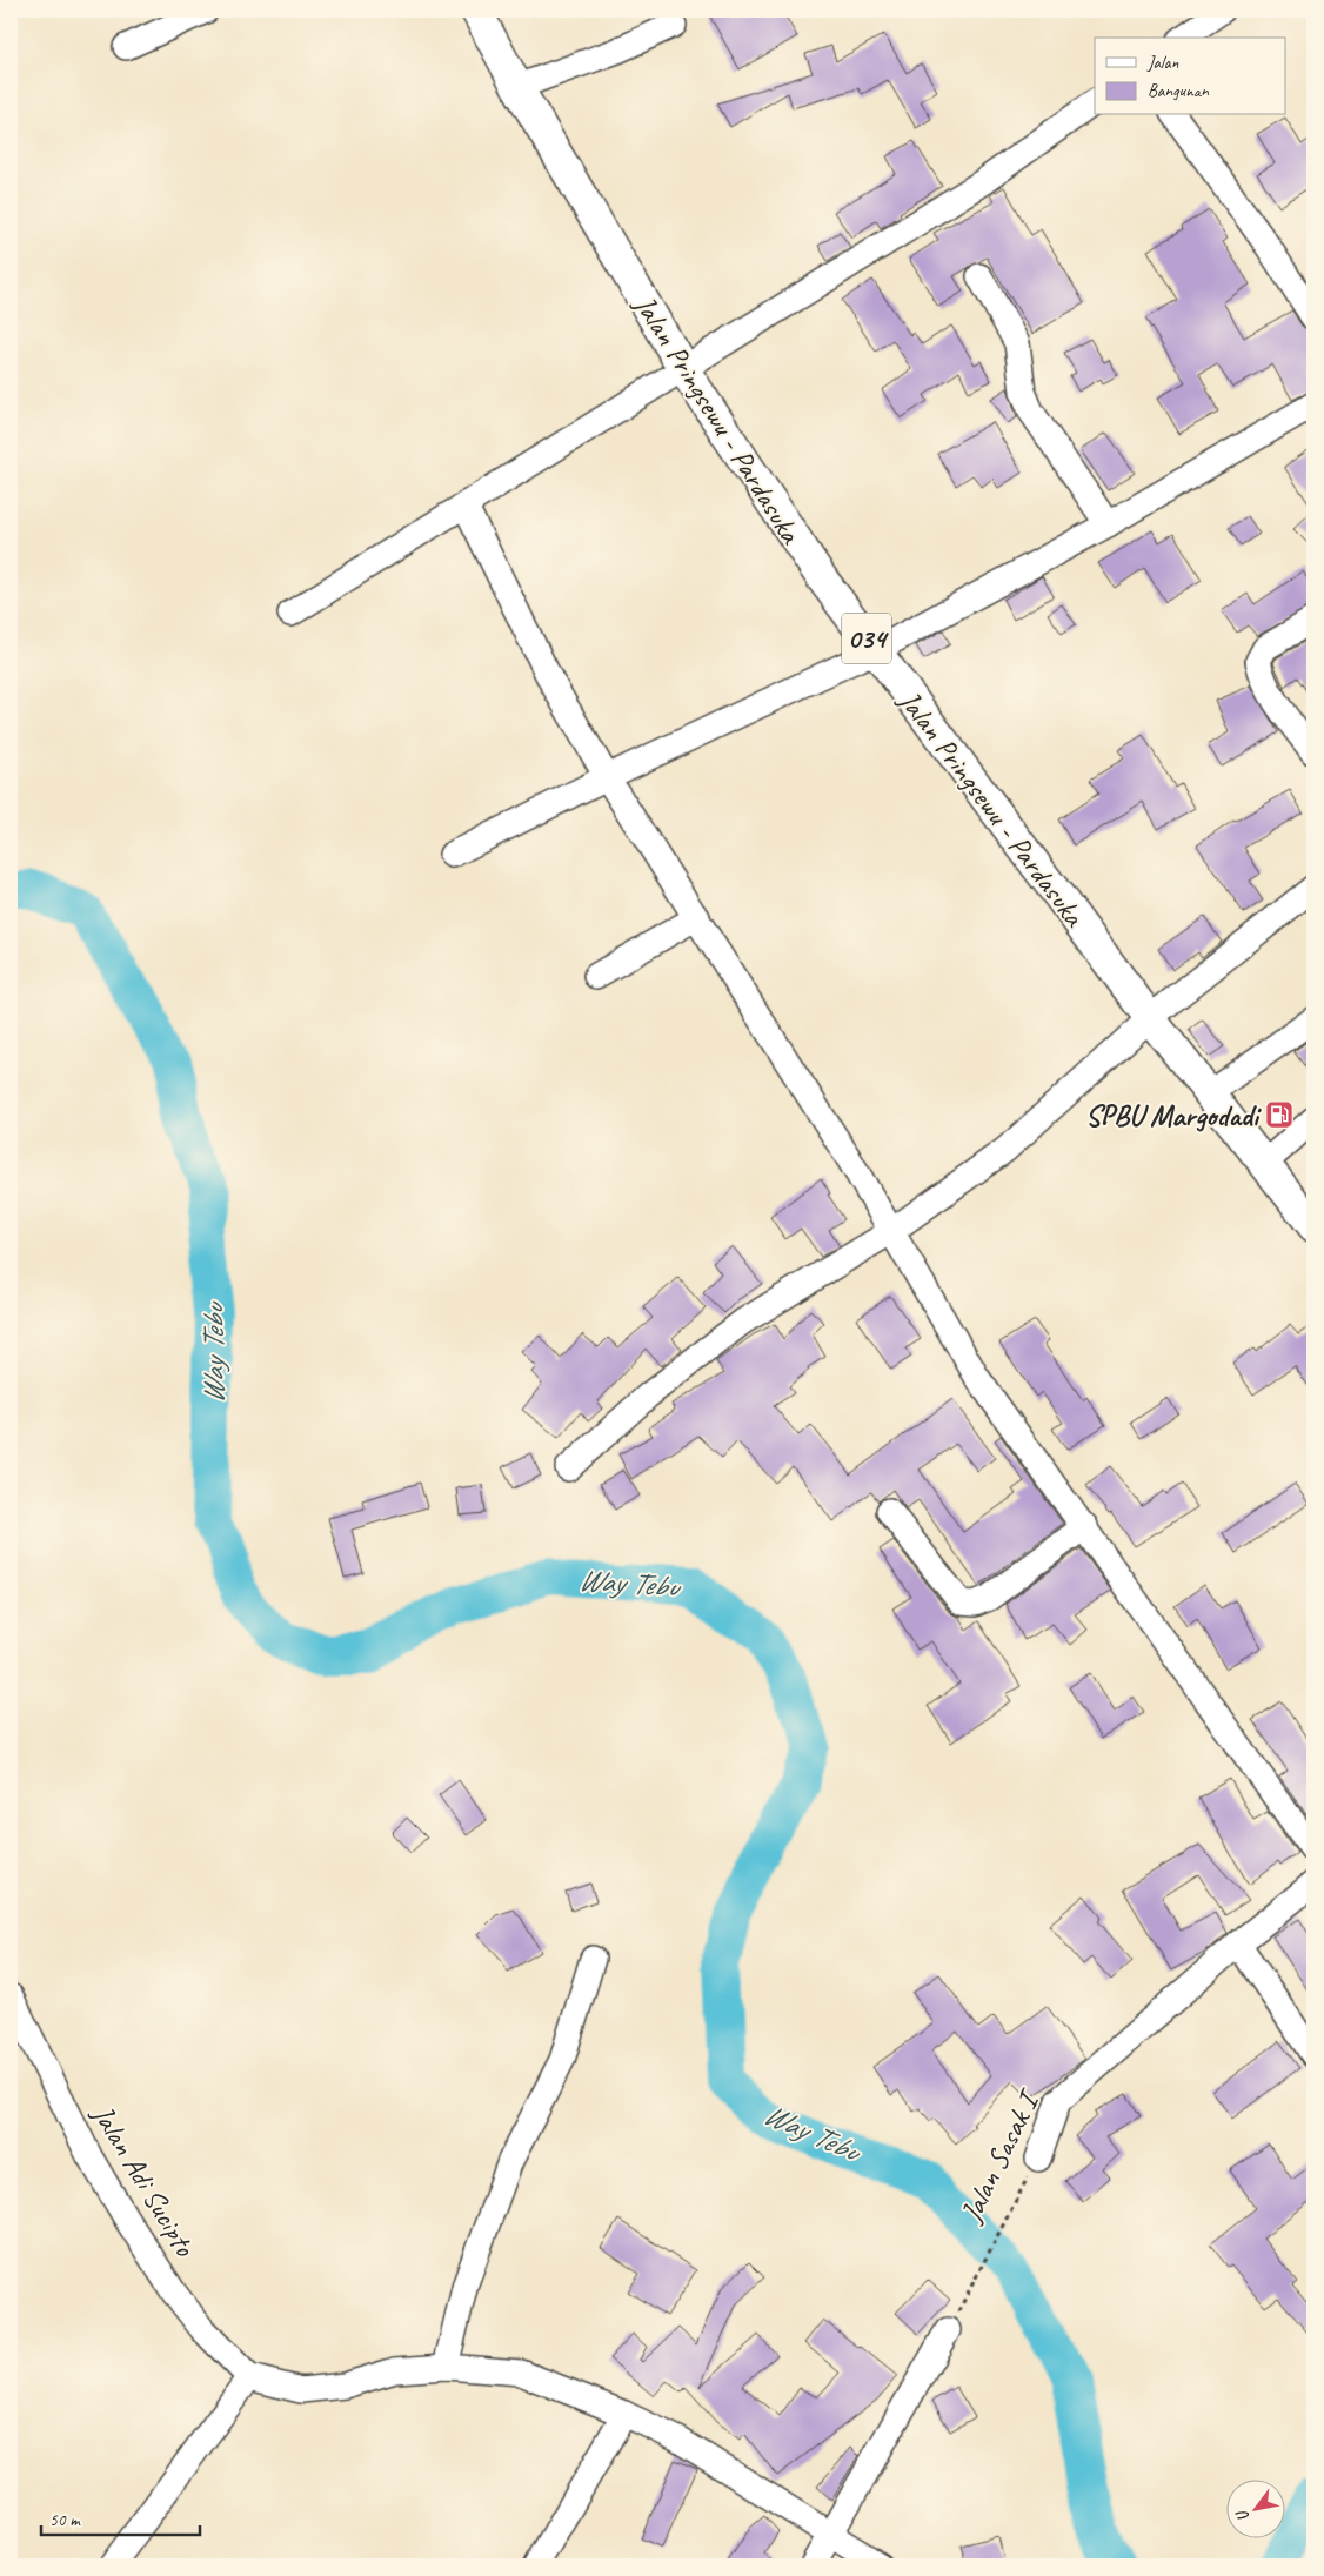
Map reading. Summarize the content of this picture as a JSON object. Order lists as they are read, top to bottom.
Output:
{
  "streets": {
    "main road": ["Jalan Pringsewu - Pardasuka", "034"],
    "street": ["Jalan Sasak I", "Jalan Adi Sucipto"]
  },
  "water": ["Way Tebu"],
  "places": {
    "fuel station": ["SPBU Margodadi"]
  },
  "legend": ["Jalan", "Bangunan"],
  "scale_bar": "50 m",
  "north": "bottom left"
}
